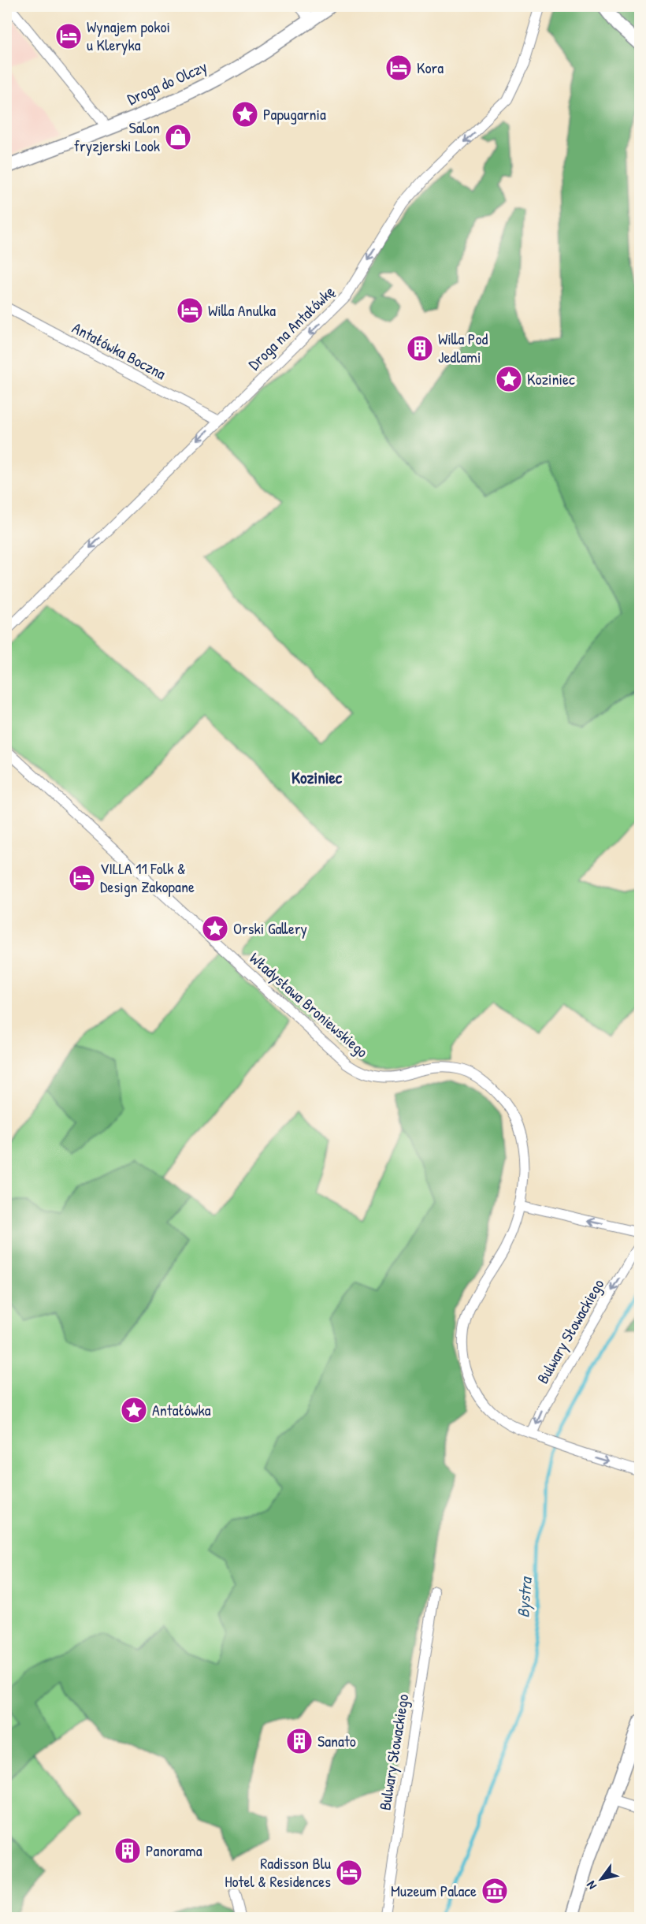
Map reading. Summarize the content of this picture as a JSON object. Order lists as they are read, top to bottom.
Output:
{
  "streets": {
    "street": [
      "Droga do Olczy",
      "Droga na Antałówkę",
      "Antałówka Boczna",
      "Władysława Broniewskiego",
      "Bulwary Słowackiego"
    ]
  },
  "crossings": [
    ["Droga na Antałówkę", "Antałówka Boczna"],
    ["Władysława Broniewskiego", "Bulwary Słowackiego"]
  ],
  "one_way": ["Droga na Antałówkę", "Bulwary Słowackiego"],
  "districts": ["Koziniec"],
  "water": ["Bystra"],
  "places": {
    "hotel": [
      "Wynajem pokoi u Kleryka",
      "Kora",
      "Willa Anulka",
      "VILLA 11 Folk & Design Zakopane",
      "Radisson Blu Hotel & Residences"
    ],
    "place": [
      "Papugarnia",
      "Koziniec",
      "Orski Gallery",
      "Antałówka"
    ],
    "shop": ["Salon fryzjerski Look"],
    "building": ["Willa Pod Jedlami", "Sanato", "Panorama"],
    "museum": ["Muzeum Palace"]
  },
  "north": "bottom left"
}
